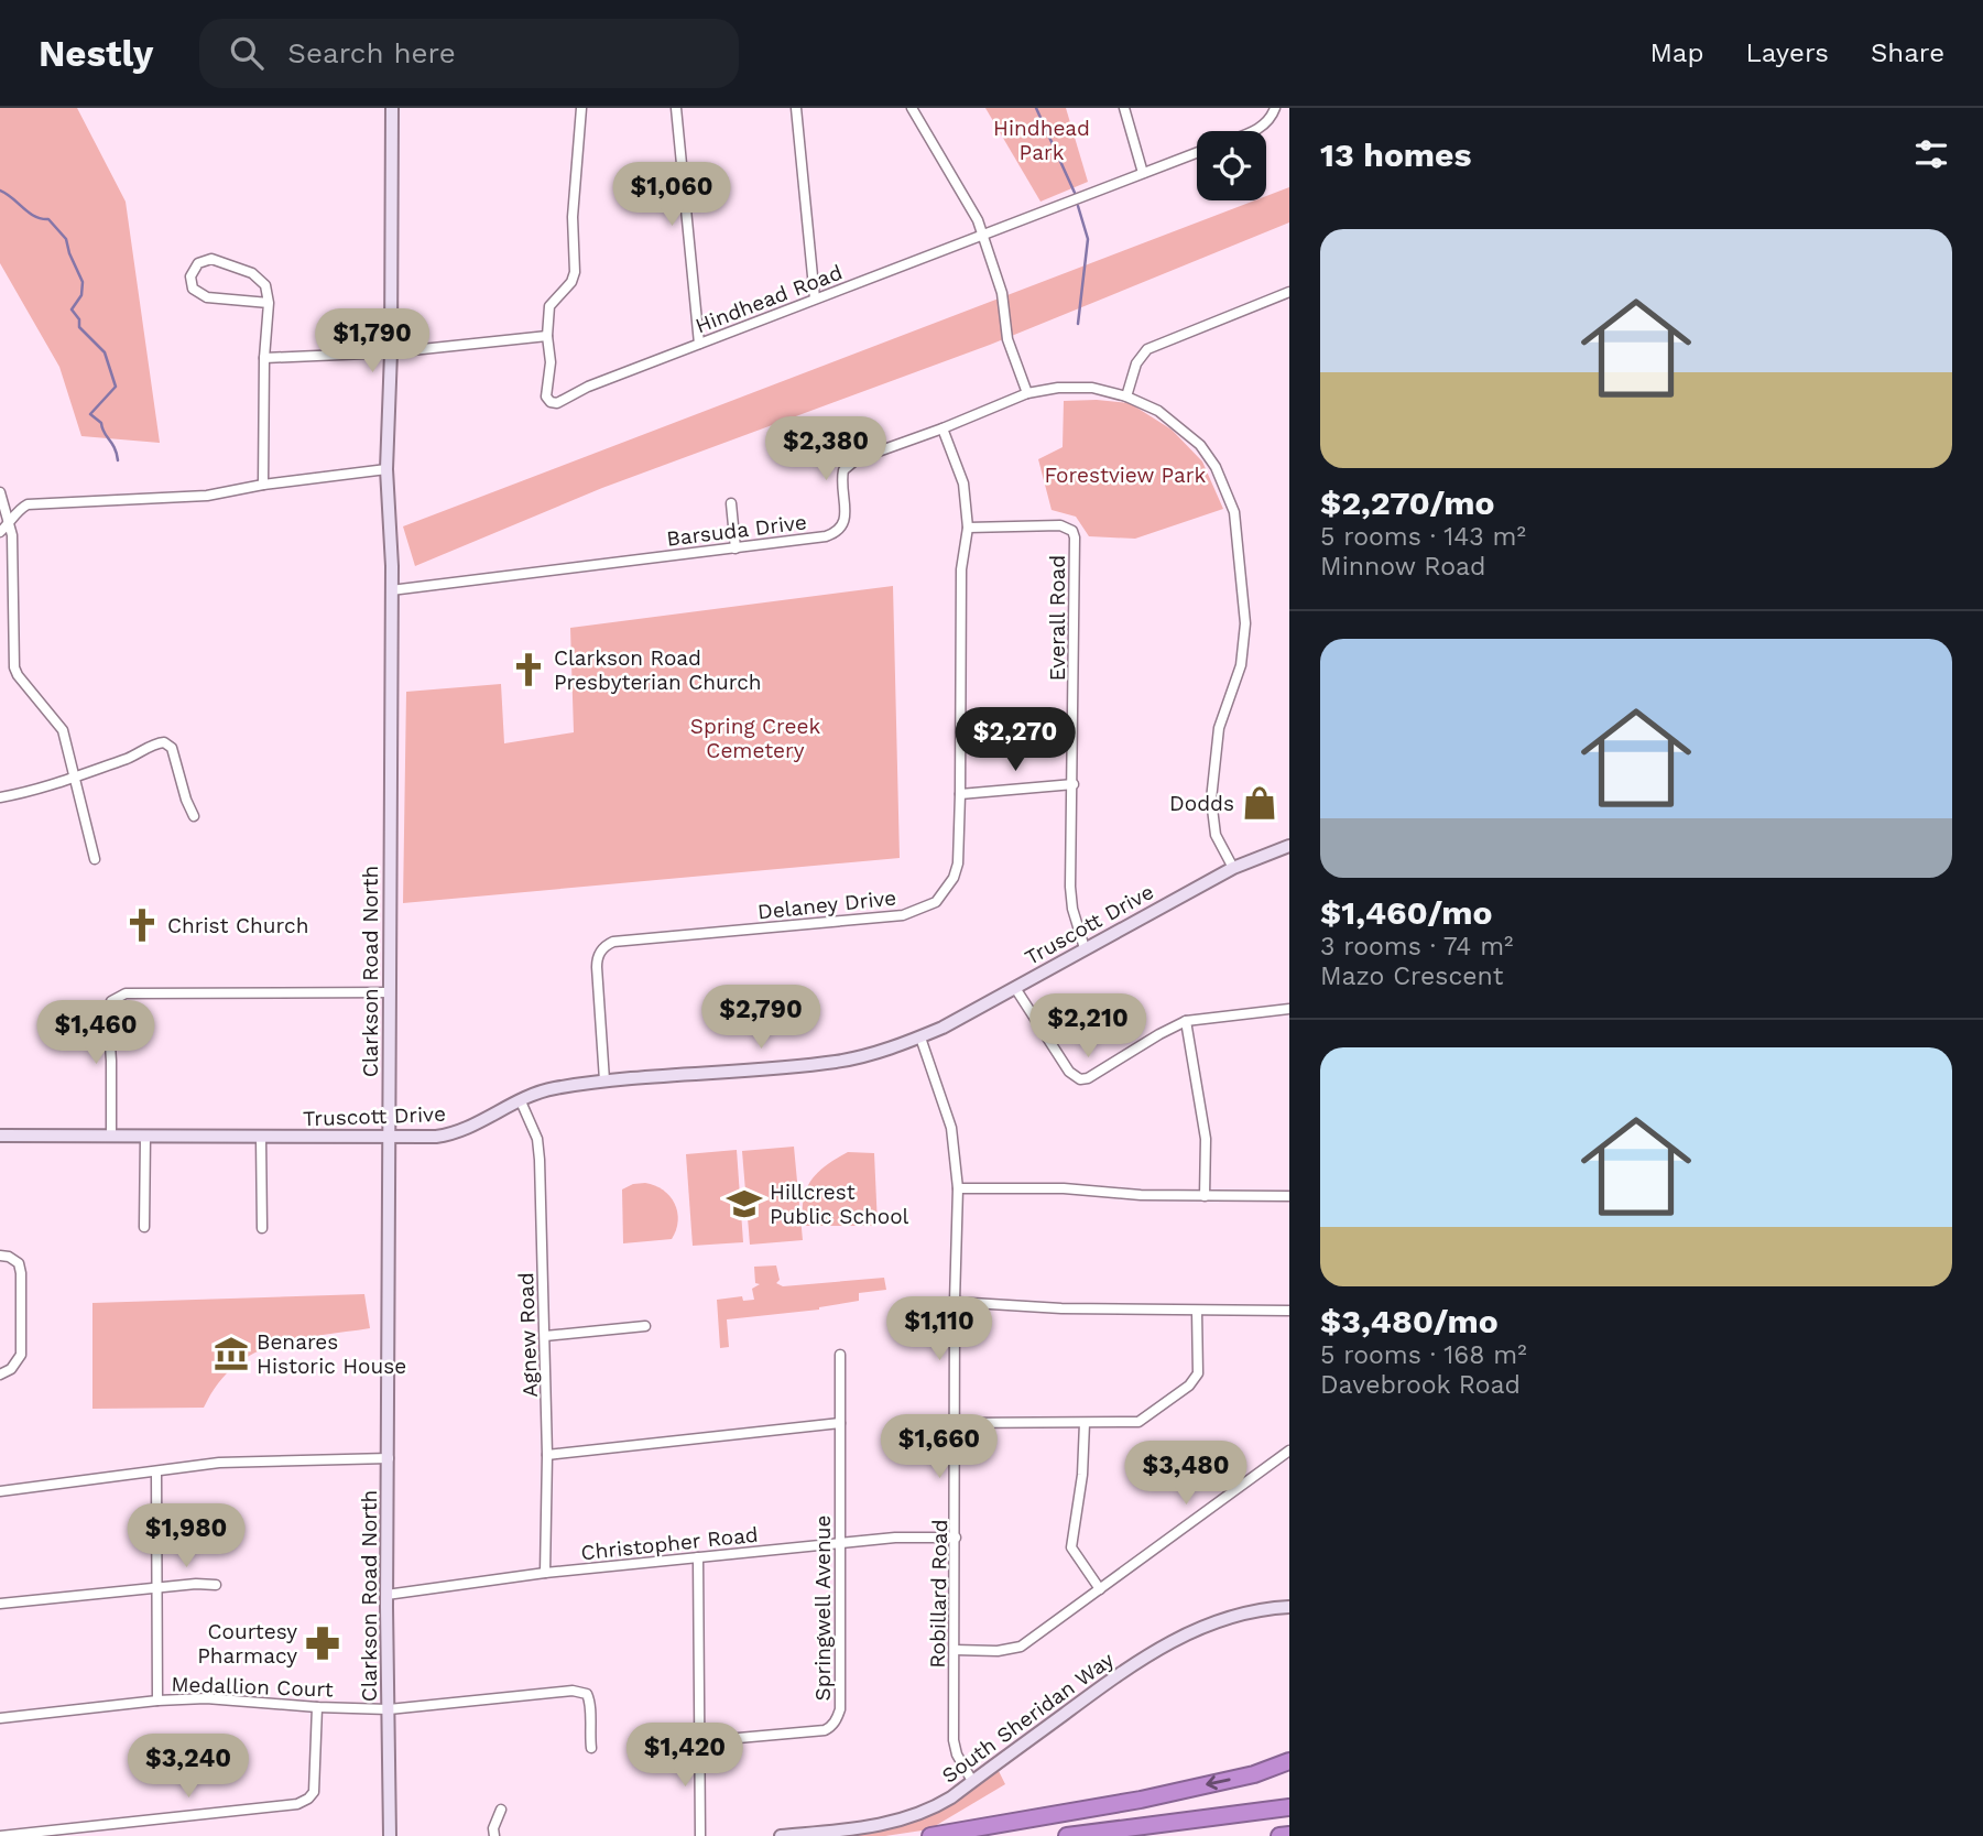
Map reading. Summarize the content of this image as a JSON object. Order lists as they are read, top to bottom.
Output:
{
  "streets": {
    "street": [
      "Hindhead Road",
      "Barsuda Drive",
      "Everall Road",
      "Delaney Drive",
      "Truscott Drive",
      "Clarkson Road North",
      "Agnew Road",
      "Christopher Road",
      "Robillard Road",
      "Springwell Avenue",
      "Medallion Court",
      "South Sheridan Way"
    ]
  },
  "crossings": [
    ["Barsuda Drive", "Delaney Drive"],
    ["Barsuda Drive", "Truscott Drive"],
    ["Barsuda Drive", "Clarkson Road North"],
    ["Everall Road", "Delaney Drive"],
    ["Everall Road", "Truscott Drive"],
    ["Delaney Drive", "Truscott Drive"],
    ["Truscott Drive", "Clarkson Road North"],
    ["Truscott Drive", "Agnew Road"],
    ["Truscott Drive", "Robillard Road"],
    ["Clarkson Road North", "Christopher Road"],
    ["Clarkson Road North", "Medallion Court"],
    ["Agnew Road", "Christopher Road"],
    ["Christopher Road", "Robillard Road"],
    ["Christopher Road", "Springwell Avenue"],
    ["Robillard Road", "South Sheridan Way"]
  ],
  "parks": ["Hindhead Park", "Forestview Park", "Spring Creek Cemetery"],
  "places": {
    "church": ["Clarkson Road Presbyterian Church", "Christ Church"],
    "shop": ["Dodds"],
    "school or university": ["Hillcrest Public School"],
    "museum": ["Benares Historic House"],
    "pharmacy": ["Courtesy Pharmacy"]
  },
  "page": {
    "header": "Nestly",
    "search": "Search here",
    "nav": ["Map", "Layers", "Share"],
    "heading": "13 homes",
    "price": [
      "$1,060",
      "$1,790",
      "$2,380",
      "$2,270",
      "$2,790",
      "$2,210",
      "$1,460",
      "$1,110",
      "$1,660",
      "$3,480",
      "$1,980",
      "$1,420",
      "$3,240"
    ],
    "list": [
      {
        "name": "$2,270/mo",
        "note": "5 rooms · 143 m² · Minnow Road"
      },
      {
        "name": "$1,460/mo",
        "note": "3 rooms · 74 m² · Mazo Crescent"
      },
      {
        "name": "$3,480/mo",
        "note": "5 rooms · 168 m² · Davebrook Road"
      }
    ]
  }
}
